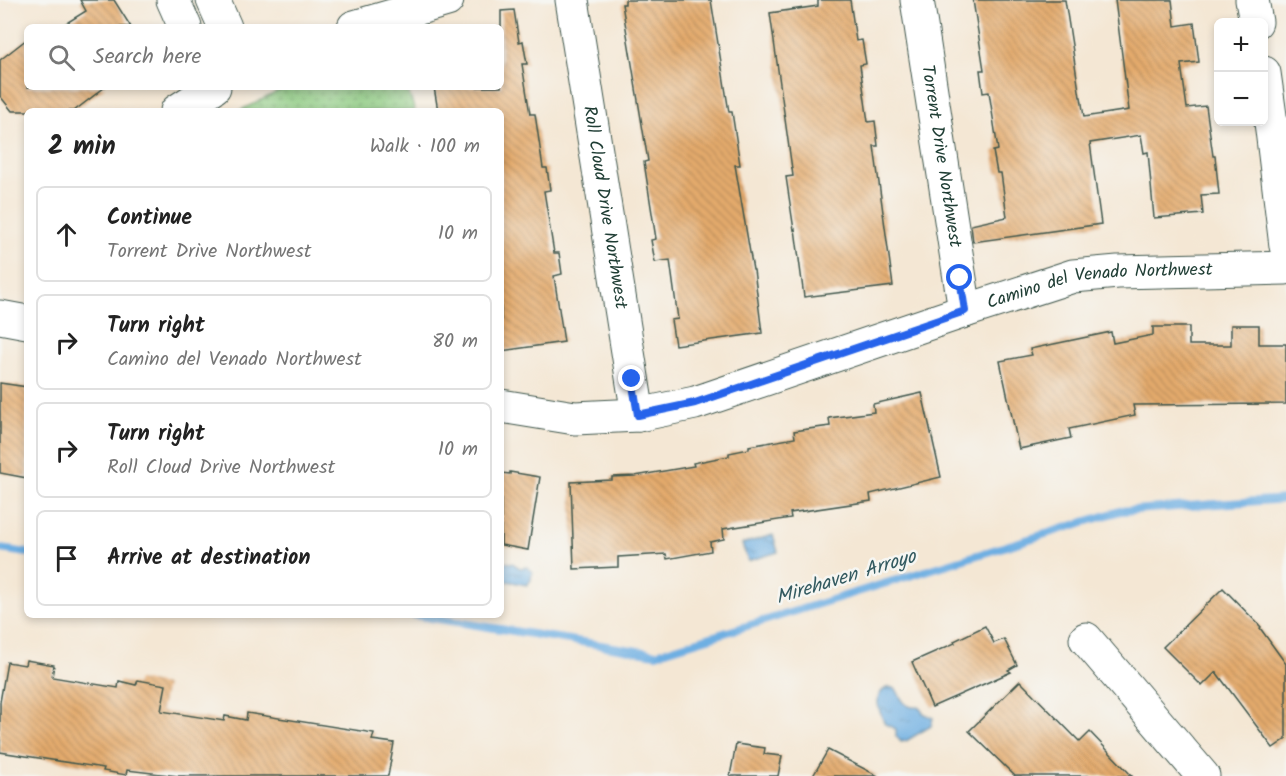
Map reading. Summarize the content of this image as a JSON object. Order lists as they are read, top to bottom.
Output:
{
  "streets": {
    "street": ["Torrent Drive Northwest", "Roll Cloud Drive Northwest", "Camino del Venado Northwest"]
  },
  "crossings": [
    ["Torrent Drive Northwest", "Camino del Venado Northwest"],
    ["Roll Cloud Drive Northwest", "Camino del Venado Northwest"]
  ],
  "water": ["Mirehaven Arroyo"],
  "page": {
    "map_buttons": ["+", "−"],
    "search": "Search here",
    "heading": ["2 min", "Walk · 100 m"],
    "list": [
      ["Continue", "Torrent Drive Northwest", "10 m"],
      ["Turn right", "Camino del Venado Northwest", "80 m"],
      ["Turn right", "Roll Cloud Drive Northwest", "10 m"],
      "Arrive at destination"
    ]
  }
}
